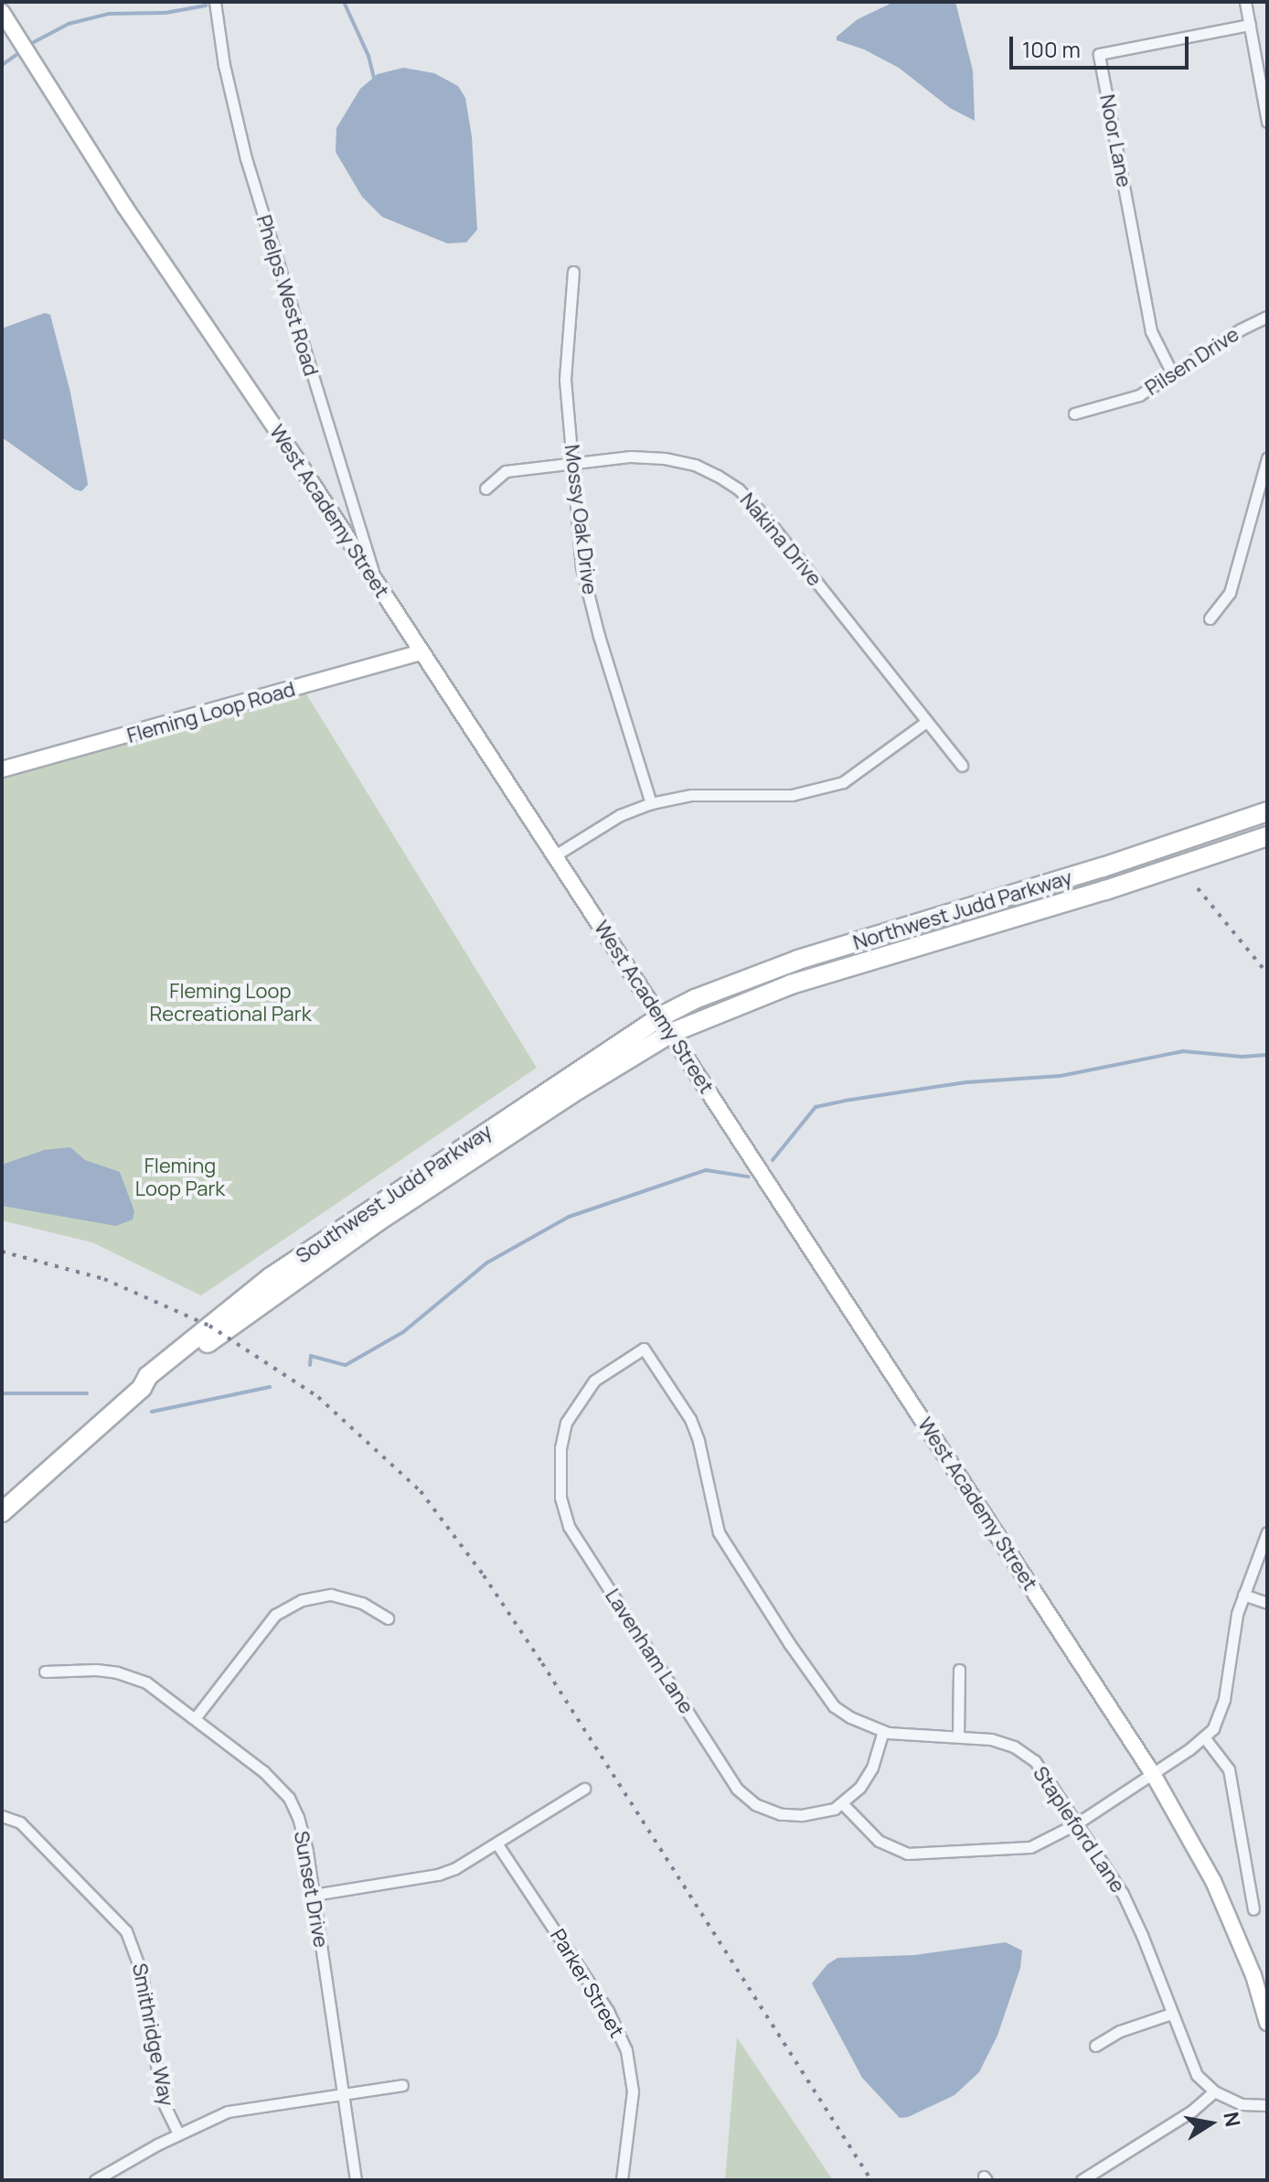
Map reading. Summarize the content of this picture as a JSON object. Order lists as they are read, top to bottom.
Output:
{
  "streets": {
    "highway": ["Northwest Judd Parkway", "Southwest Judd Parkway"],
    "main road": ["West Academy Street", "Fleming Loop Road"],
    "street": [
      "Noor Lane",
      "Phelps West Road",
      "Pilsen Drive",
      "Mossy Oak Drive",
      "Nakina Drive",
      "Lavenham Lane",
      "Stapleford Lane",
      "Sunset Drive",
      "Parker Street",
      "Smithridge Way"
    ]
  },
  "crossings": [
    ["Noor Lane", "Pilsen Drive"],
    ["Phelps West Road", "West Academy Street"],
    ["West Academy Street", "Fleming Loop Road"],
    ["West Academy Street", "Northwest Judd Parkway"],
    ["West Academy Street", "Southwest Judd Parkway"],
    ["Mossy Oak Drive", "Nakina Drive"],
    ["Northwest Judd Parkway", "Southwest Judd Parkway"],
    ["Lavenham Lane", "Stapleford Lane"]
  ],
  "parks": ["Fleming Loop Recreational Park", "Fleming Loop Park"],
  "scale_bar": "100 m",
  "north": "right"
}
